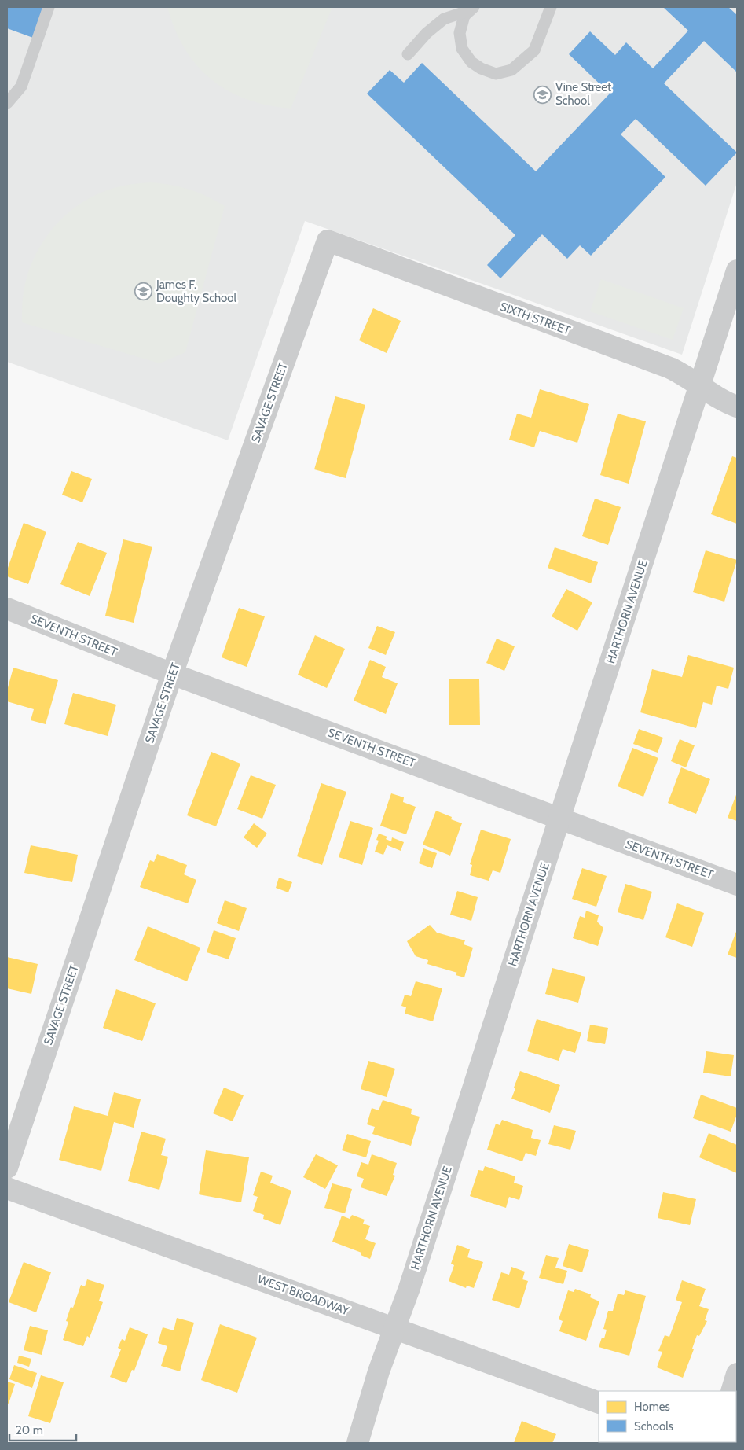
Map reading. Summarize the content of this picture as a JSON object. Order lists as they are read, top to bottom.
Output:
{
  "streets": {
    "street": [
      "SIXTH STREET",
      "SAVAGE STREET",
      "HARTHORN AVENUE",
      "SEVENTH STREET",
      "WEST BROADWAY"
    ]
  },
  "crossings": [
    ["SIXTH STREET", "SAVAGE STREET"],
    ["SIXTH STREET", "HARTHORN AVENUE"],
    ["SAVAGE STREET", "SEVENTH STREET"],
    ["HARTHORN AVENUE", "SEVENTH STREET"],
    ["HARTHORN AVENUE", "WEST BROADWAY"]
  ],
  "places": {
    "school or university": ["Vine Street School", "James F. Doughty School"]
  },
  "legend": ["Homes", "Schools"],
  "scale_bar": "20 m"
}
